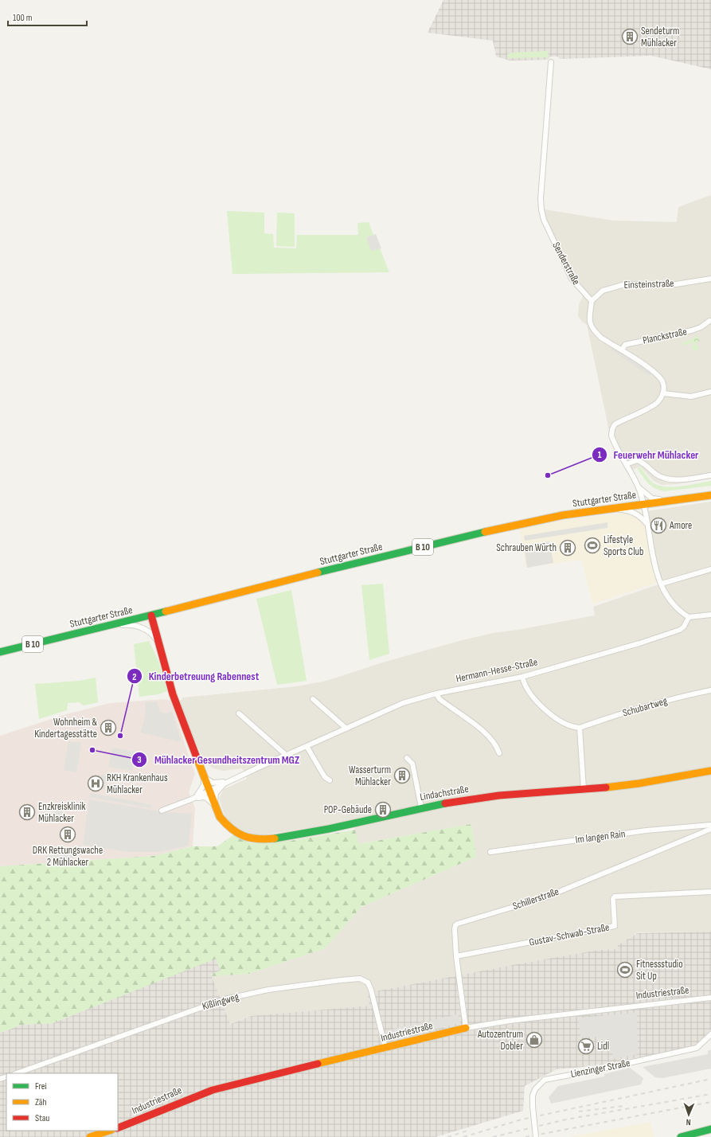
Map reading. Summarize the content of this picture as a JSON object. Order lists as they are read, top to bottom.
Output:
{
  "streets": {
    "street": [
      "Senderstraße",
      "Einsteinstraße",
      "Planckstraße",
      "Stuttgarter Straße",
      "B 10",
      "Hermann-Hesse-Straße",
      "Schubartweg",
      "Lindachstraße",
      "Im langen Rain",
      "Schillerstraße",
      "Gustav-Schwab-Straße",
      "Industriestraße",
      "Kißlingweg",
      "Lienzinger Straße"
    ]
  },
  "crossings": [
    ["Senderstraße", "Einsteinstraße"],
    ["Hermann-Hesse-Straße", "Lindachstraße"],
    ["Schillerstraße", "Gustav-Schwab-Straße"],
    ["Schillerstraße", "Industriestraße"],
    ["Industriestraße", "Kißlingweg"]
  ],
  "places": {
    "building": [
      "Sendeturm Mühlacker",
      "Schrauben Würth",
      "Wohnheim & Kindertagesstätte",
      "Wasserturm Mühlacker",
      "POP-Gebäude",
      "Enzkreisklinik Mühlacker",
      "DRK Rettungswache 2 Mühlacker"
    ],
    "other": ["Feuerwehr Mühlacker", "Kinderbetreuung Rabennest", "Mühlacker Gesundheitszentrum MGZ"],
    "restaurant": ["Amore"],
    "sports": ["Lifestyle Sports Club", "Fitnessstudio Sit Up"],
    "hospital": ["RKH Krankenhaus Mühlacker"],
    "shop": ["Autozentrum Dobler"],
    "supermarket": ["Lidl"]
  },
  "legend": ["Frei", "Zäh", "Stau"],
  "scale_bar": "100 m",
  "north": "bottom"
}
